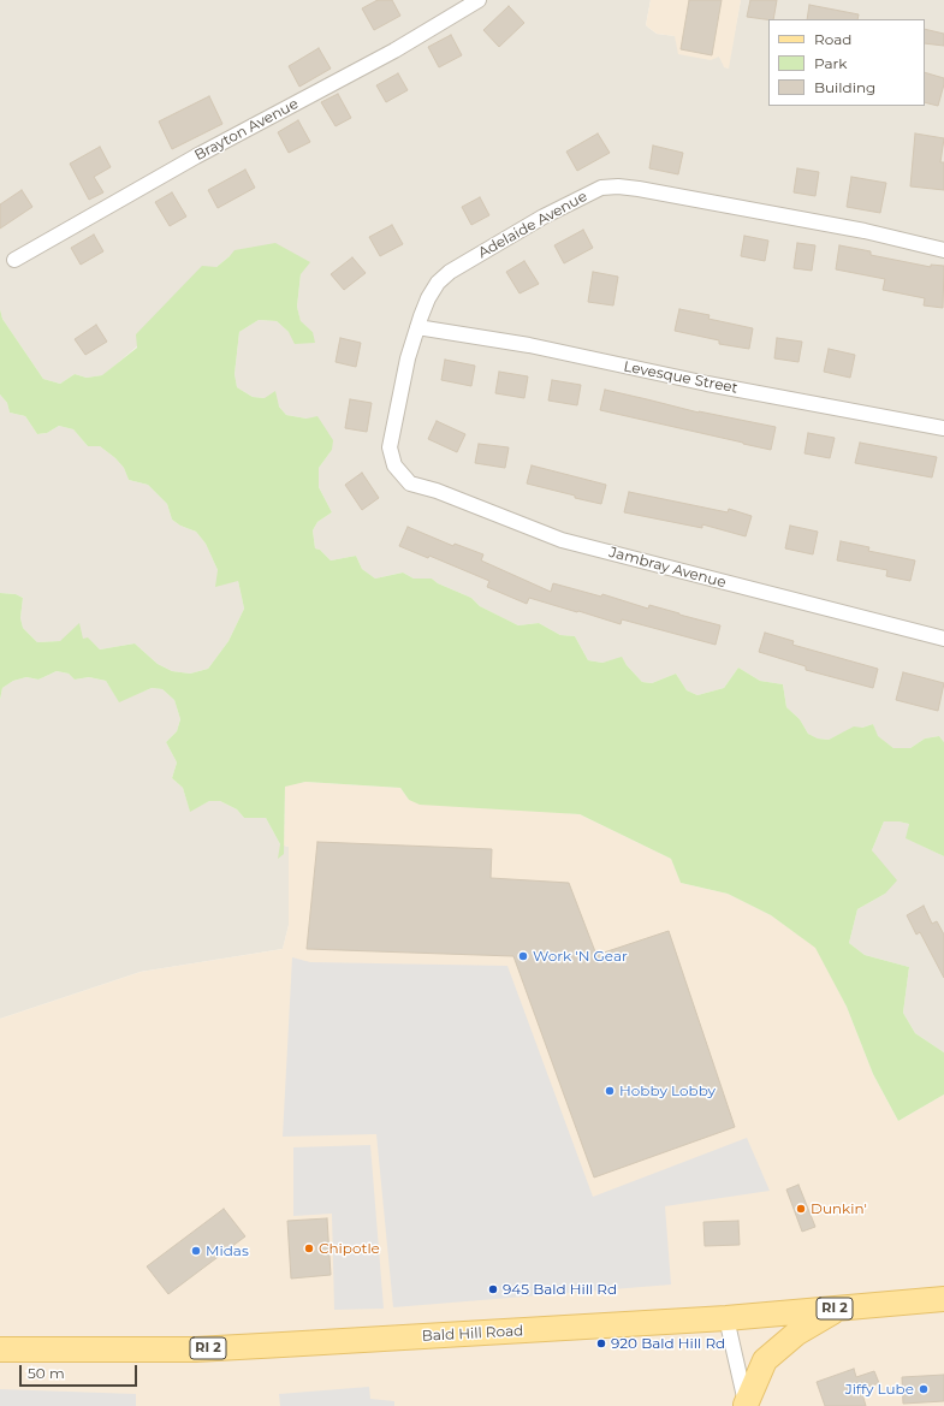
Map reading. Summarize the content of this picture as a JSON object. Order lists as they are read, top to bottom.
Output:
{
  "streets": {
    "main road": ["RI 2", "Bald Hill Road"],
    "street": [
      "Brayton Avenue",
      "Adelaide Avenue",
      "Levesque Street",
      "Jambray Avenue"
    ]
  },
  "crossings": [
    ["Adelaide Avenue", "Levesque Street"],
    ["Adelaide Avenue", "Jambray Avenue"]
  ],
  "places": [
    "Work 'N Gear",
    "Hobby Lobby",
    "Dunkin'",
    "Chipotle",
    "Midas",
    "945 Bald Hill Rd",
    "920 Bald Hill Rd",
    "Jiffy Lube"
  ],
  "legend": ["Road", "Park", "Building"],
  "scale_bar": "50 m"
}
